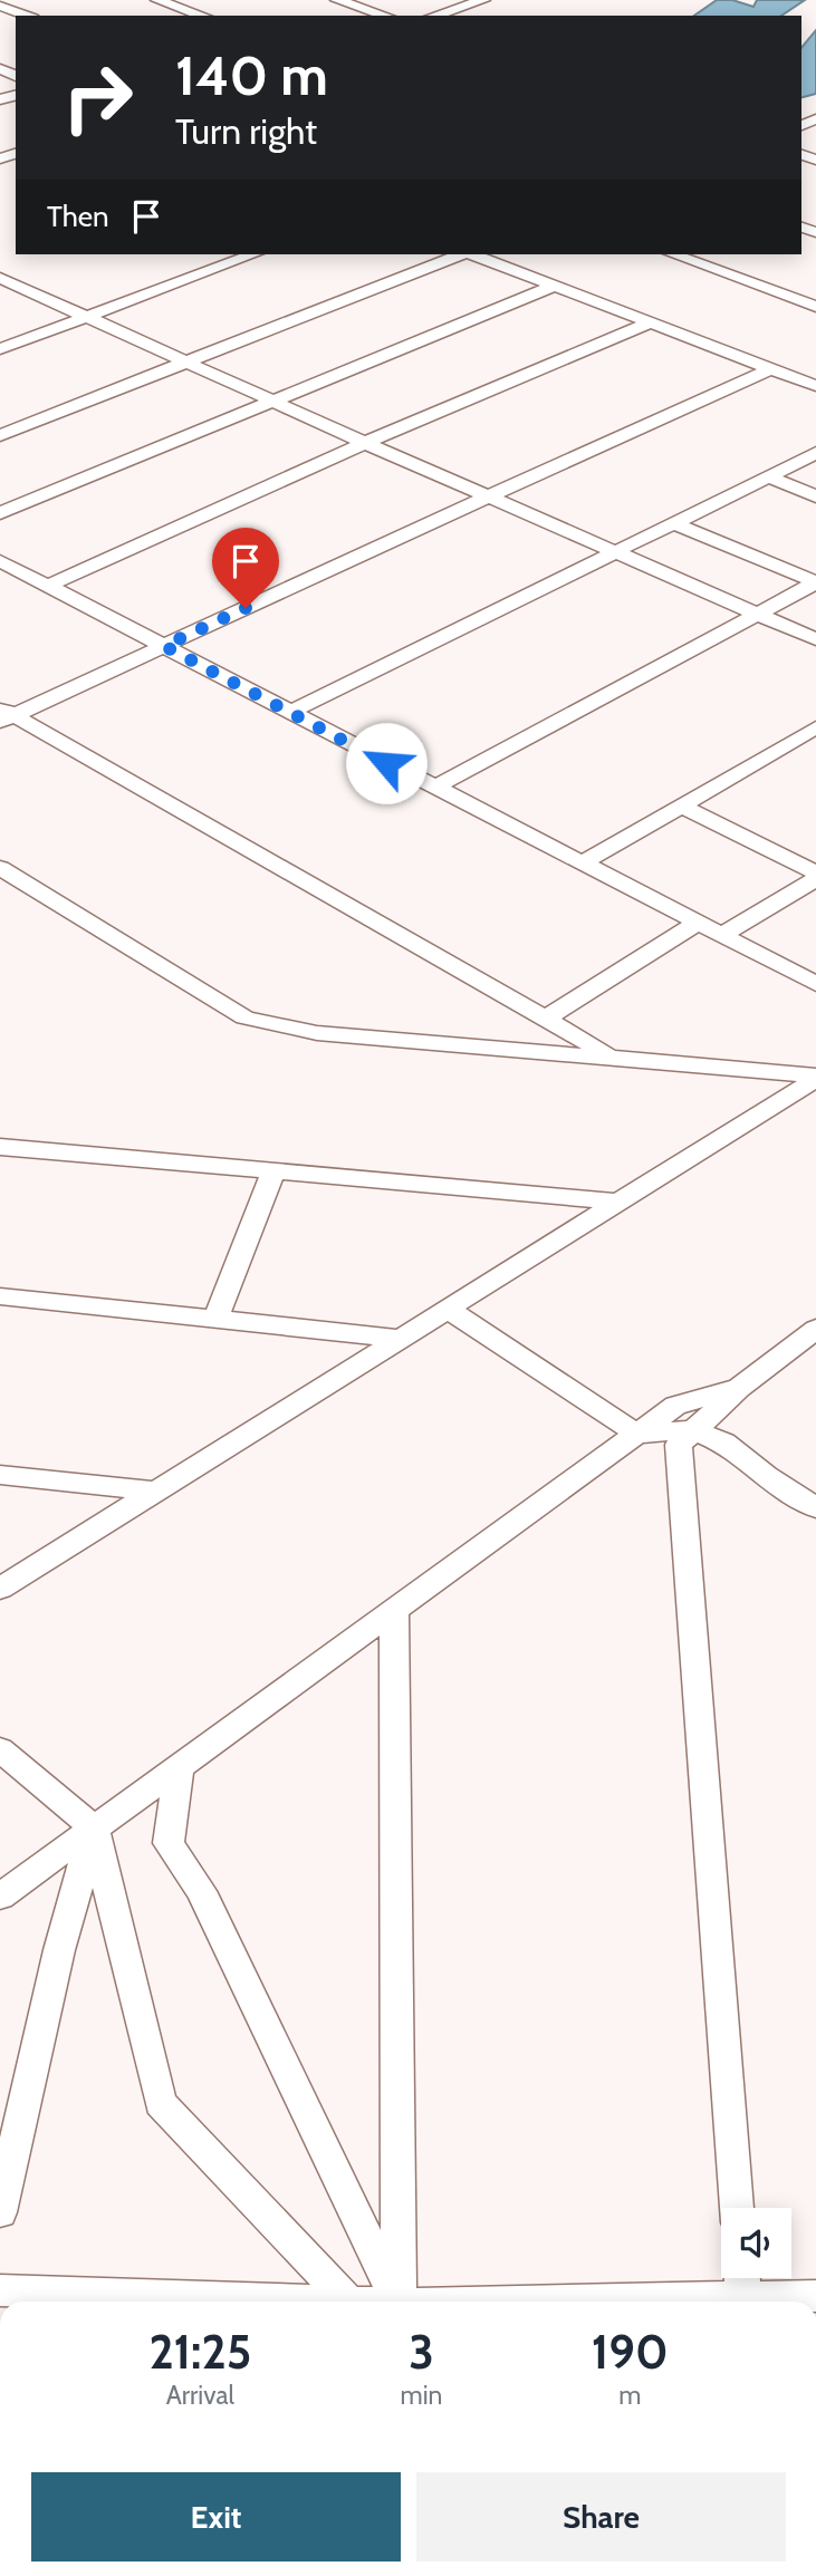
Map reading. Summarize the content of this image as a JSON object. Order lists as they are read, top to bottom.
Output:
{
  "page": {
    "turn": ["140 m", "Turn right"],
    "then": "Then",
    "eta": [
      "21:25",
      "Arrival",
      "3",
      "min",
      "190",
      "m"
    ],
    "buttons": ["Exit", "Share"]
  }
}
